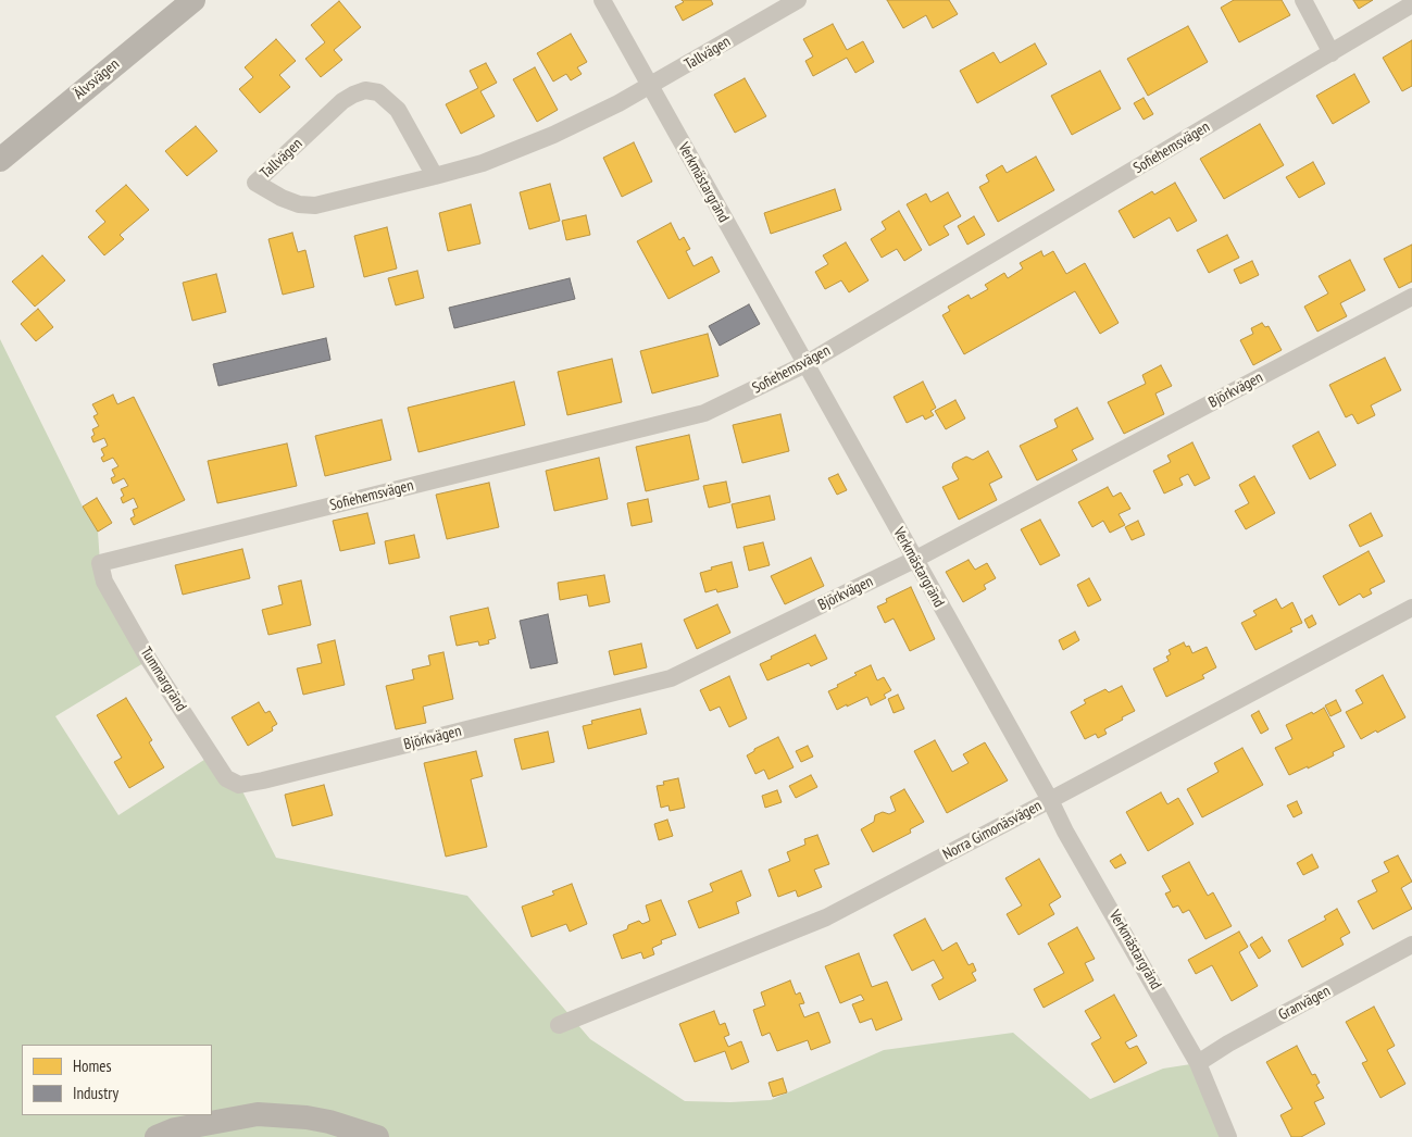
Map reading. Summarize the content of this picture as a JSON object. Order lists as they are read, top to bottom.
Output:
{
  "streets": {
    "main road": ["Älvsvägen"],
    "street": [
      "Tallvägen",
      "Sofiehemsvägen",
      "Verkmästargränd",
      "Björkvägen",
      "Tummargränd",
      "Norra Gimonäsvägen",
      "Granvägen"
    ]
  },
  "crossings": [
    ["Tallvägen", "Verkmästargränd"],
    ["Sofiehemsvägen", "Verkmästargränd"],
    ["Sofiehemsvägen", "Tummargränd"],
    ["Verkmästargränd", "Björkvägen"],
    ["Verkmästargränd", "Norra Gimonäsvägen"],
    ["Verkmästargränd", "Granvägen"],
    ["Björkvägen", "Tummargränd"]
  ],
  "legend": ["Homes", "Industry"]
}
